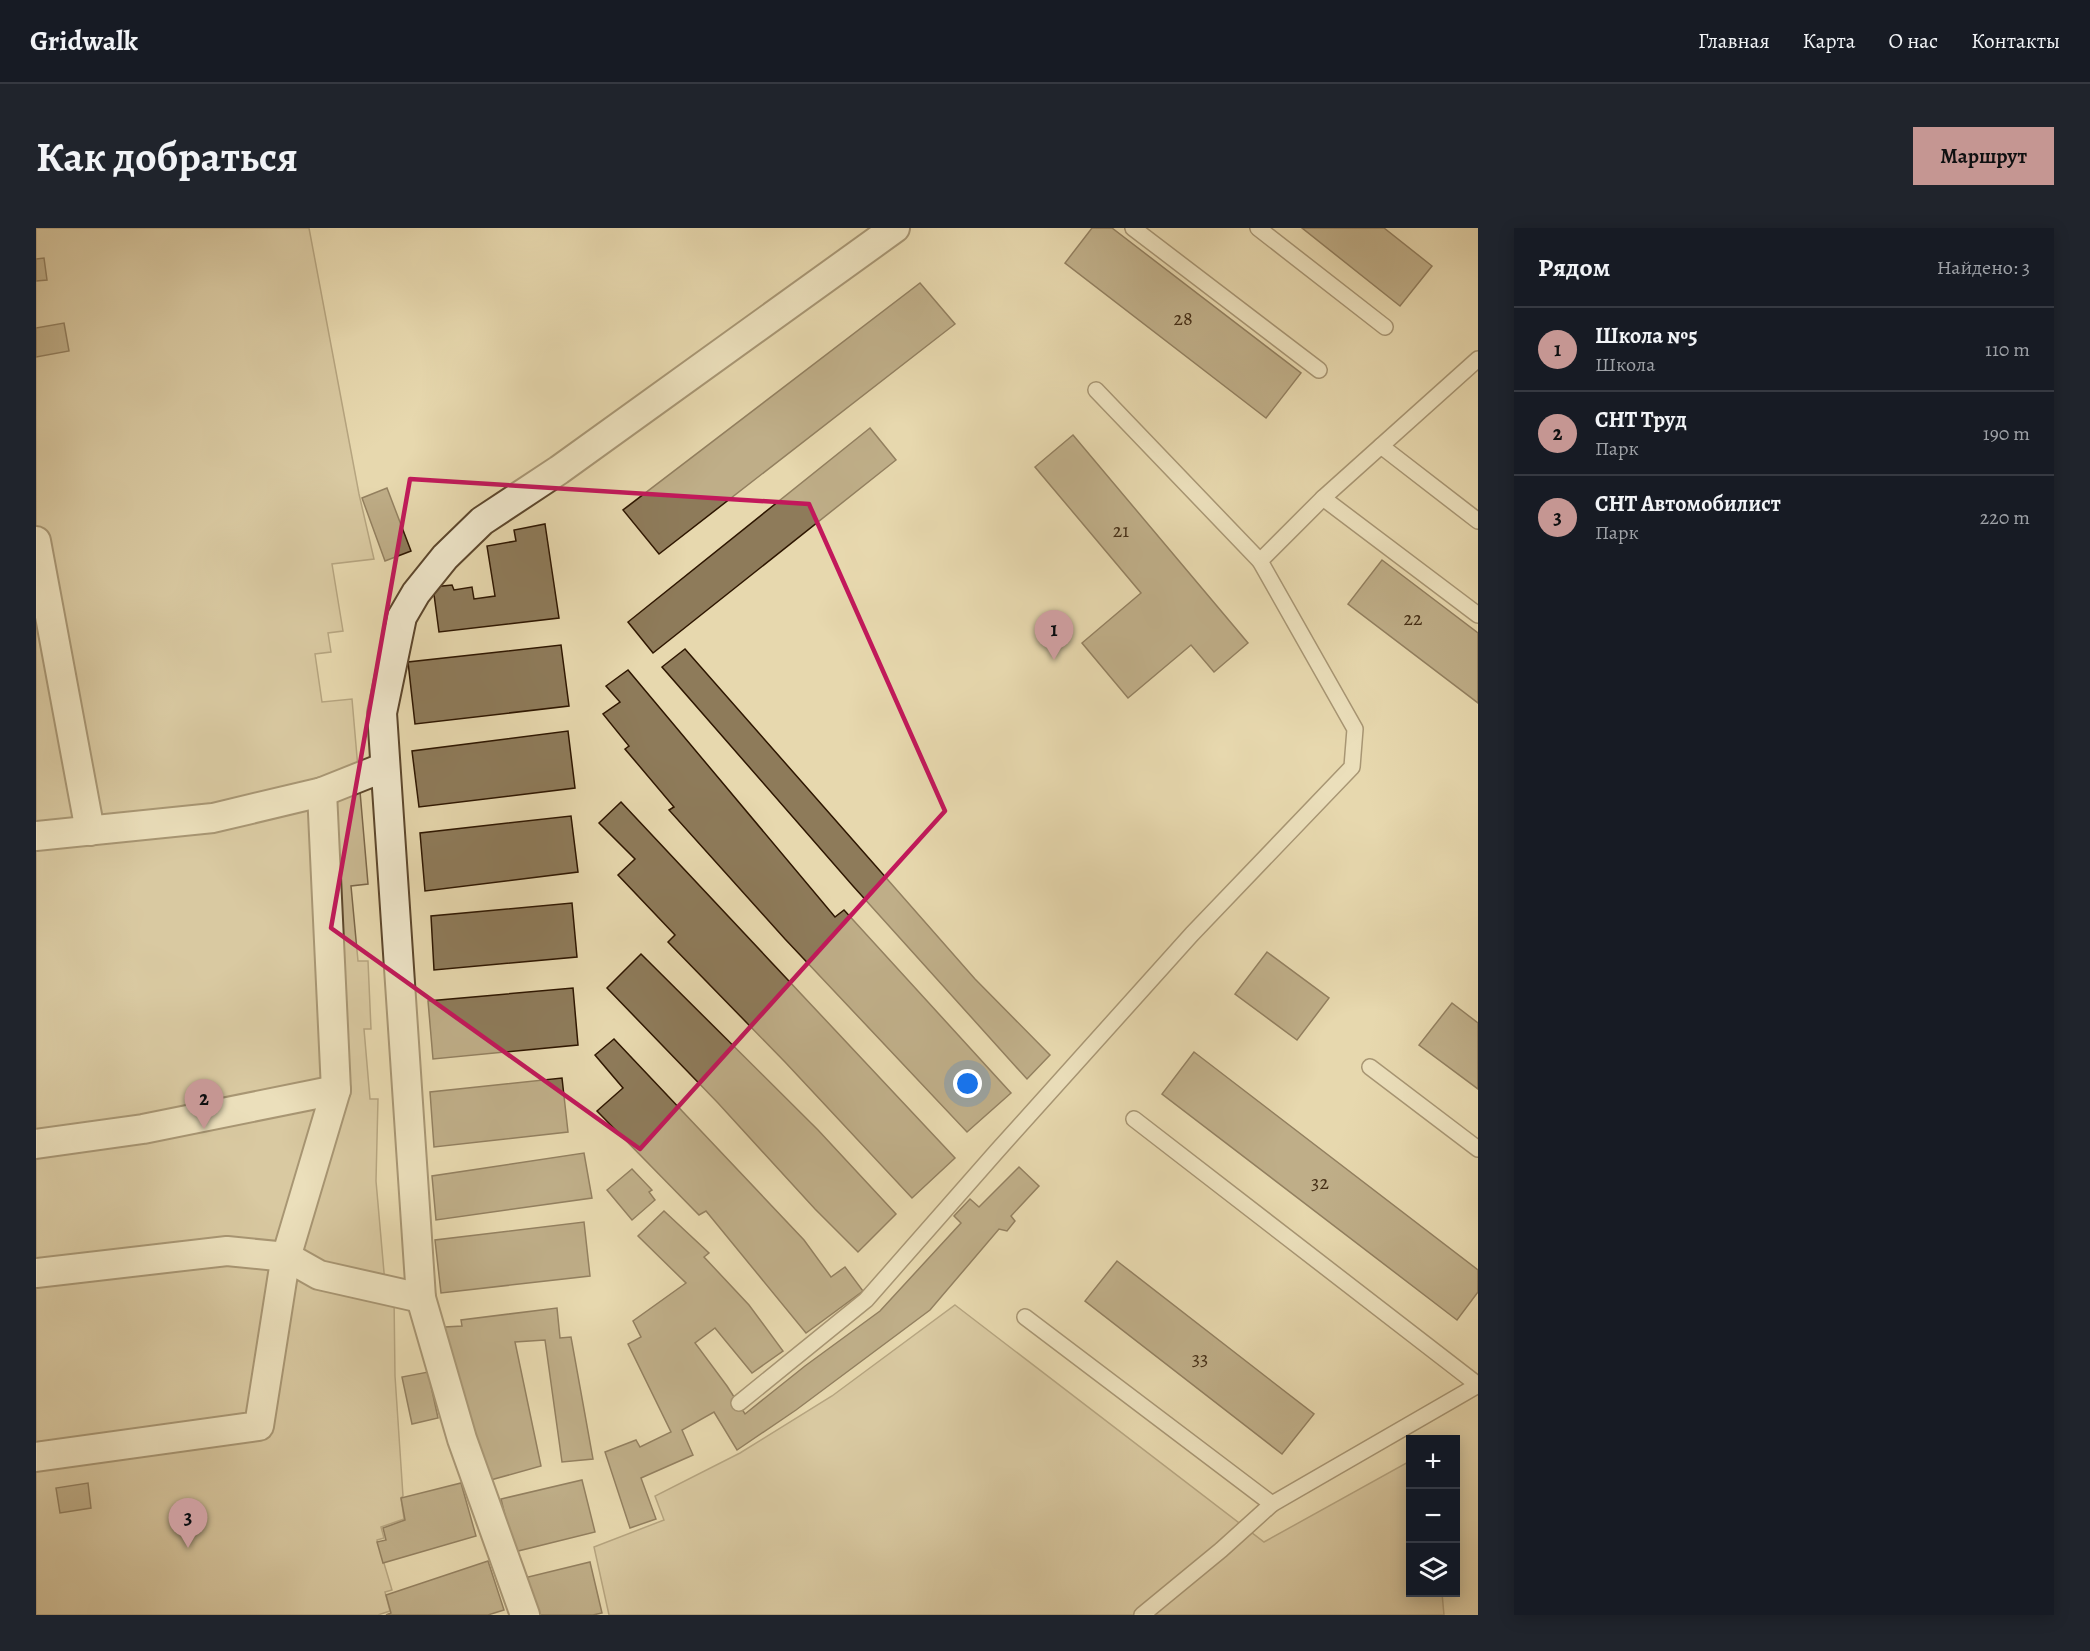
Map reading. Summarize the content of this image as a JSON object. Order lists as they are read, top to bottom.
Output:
{
  "house_numbers": [
    "28",
    "21",
    "22",
    "32",
    "33"
  ],
  "page": {
    "header": "Gridwalk",
    "nav": [
      "Главная",
      "Карта",
      "О нас",
      "Контакты"
    ],
    "buttons": "Маршрут",
    "title": "Как добраться",
    "heading": ["Рядом", "Найдено: 3"],
    "list": [
      {
        "mark": "1",
        "name": "Школа №5",
        "note": "Школа",
        "value": "110 m"
      },
      {
        "mark": "2",
        "name": "СНТ Труд",
        "note": "Парк",
        "value": "190 m"
      },
      {
        "mark": "3",
        "name": "СНТ Автомобилист",
        "note": "Парк",
        "value": "220 m"
      }
    ],
    "pins": ["1", "2", "3"],
    "map_buttons": ["+", "−"]
  }
}
